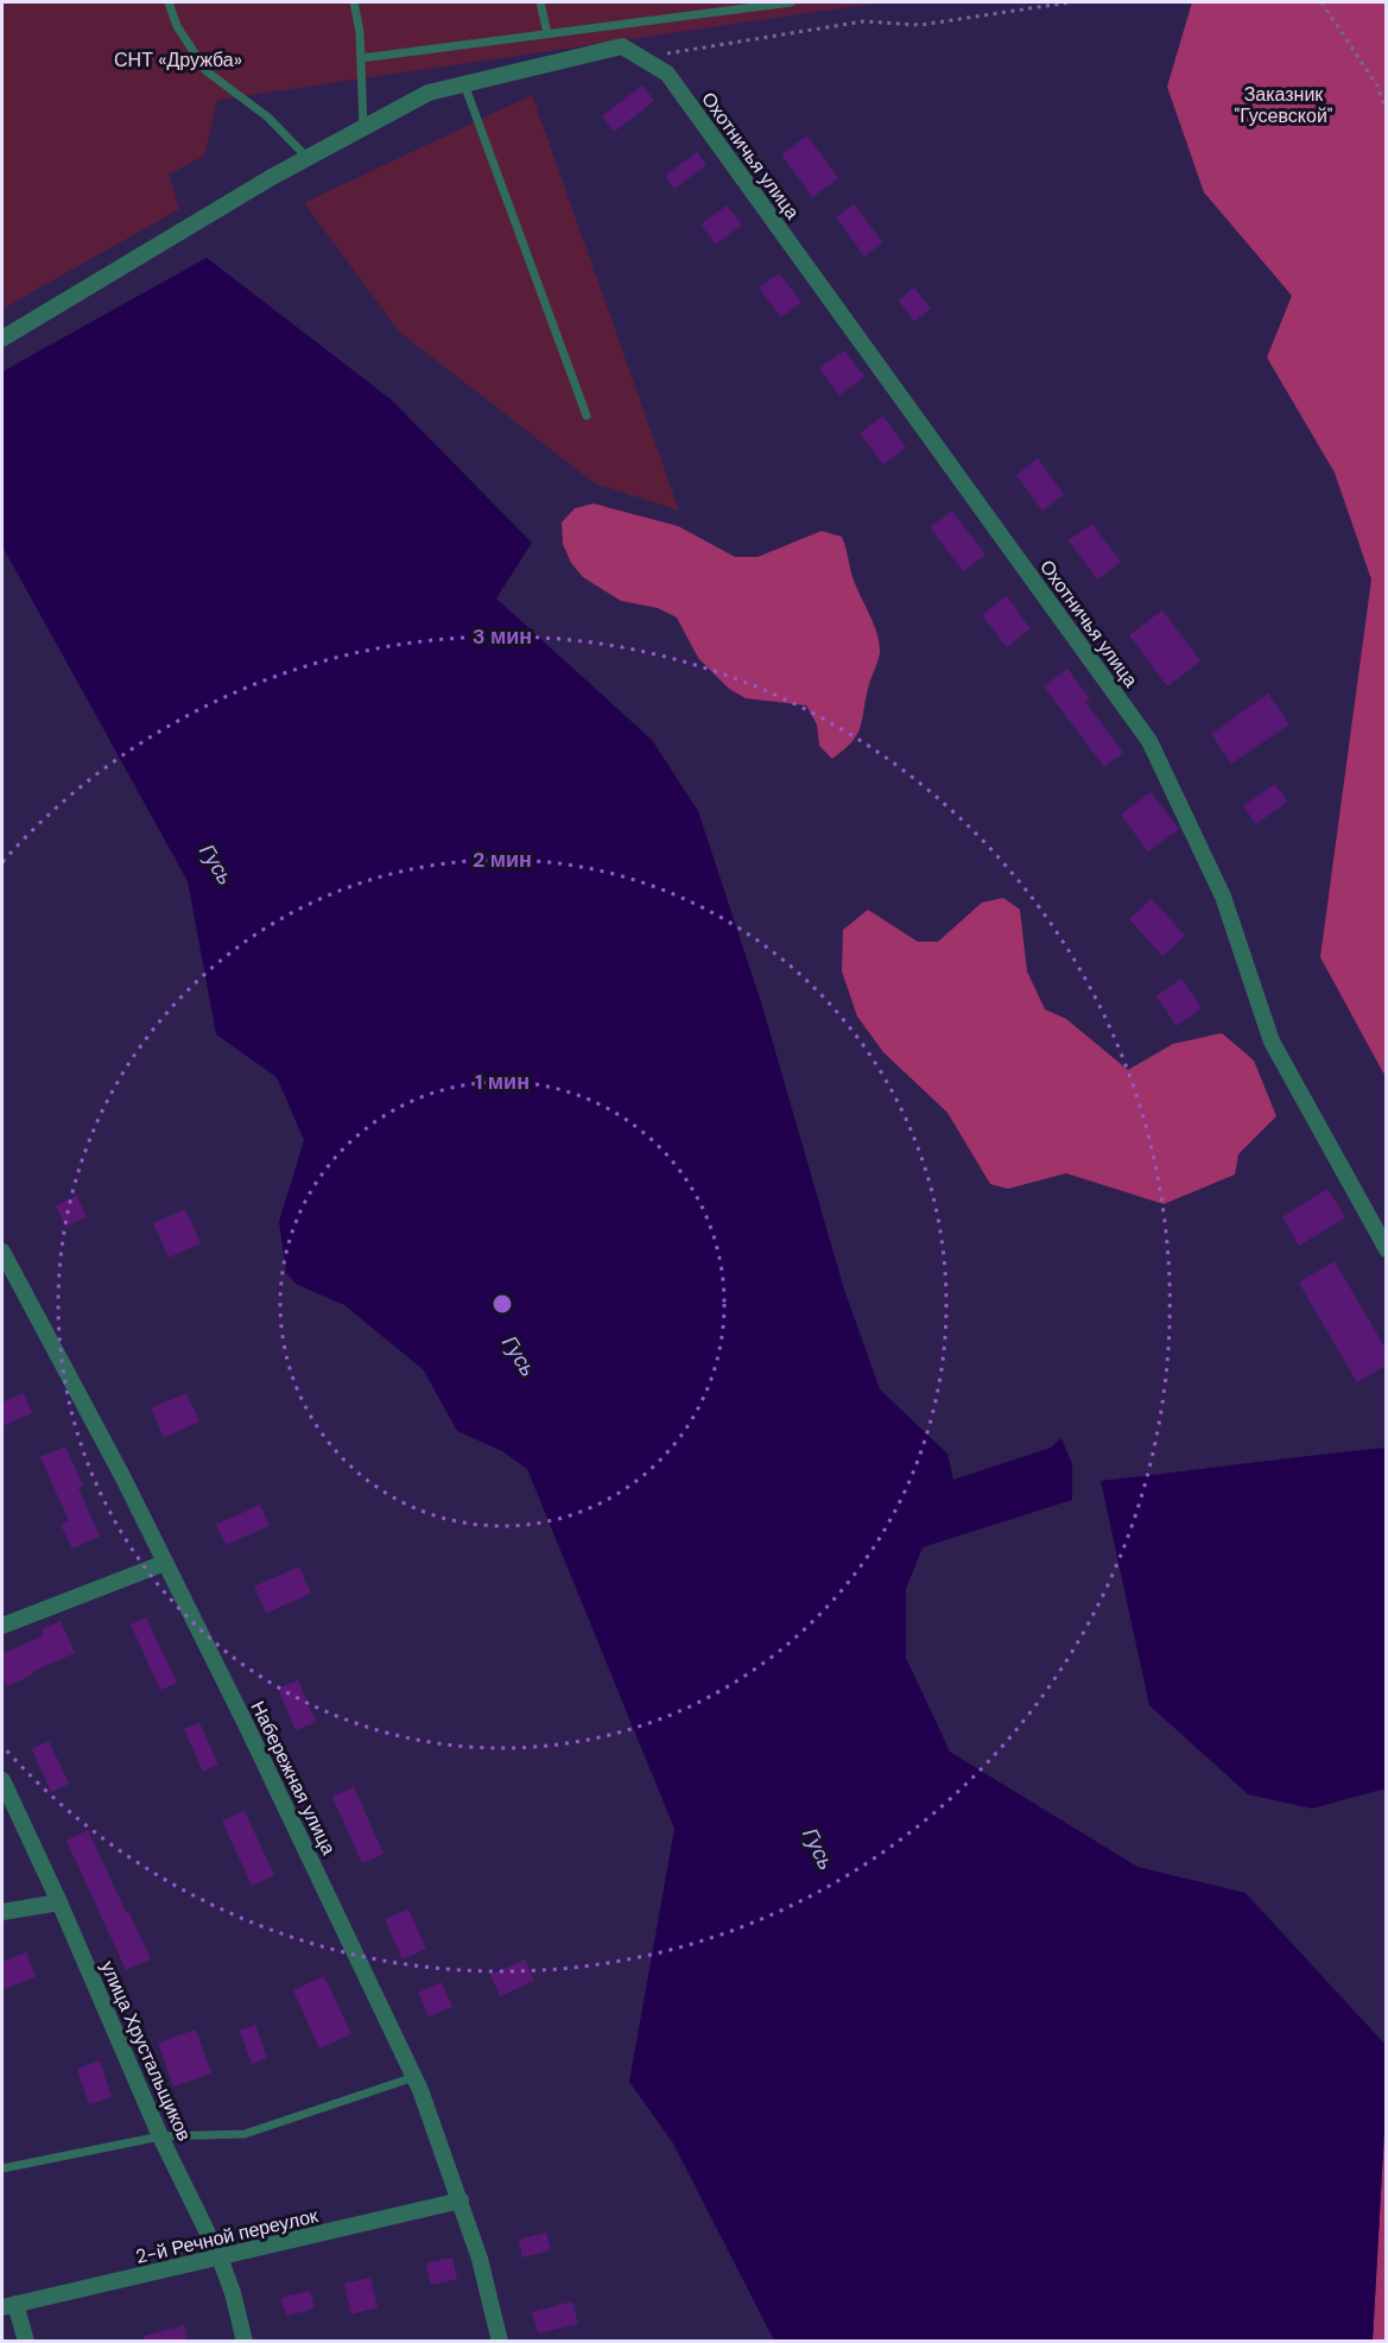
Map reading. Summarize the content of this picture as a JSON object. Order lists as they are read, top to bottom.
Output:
{
  "streets": {
    "street": [
      "Охотничья улица",
      "Набережная улица",
      "улица Хрустальщиков",
      "2-й Речной переулок"
    ]
  },
  "crossings": [
    ["Набережная улица", "2-й Речной переулок"],
    ["улица Хрустальщиков", "2-й Речной переулок"]
  ],
  "water": ["Гусь"],
  "parks": ["СНТ «Дружба»", "Заказник \"Гусевской\""],
  "rings": ["3 мин", "2 мин", "1 мин"]
}
